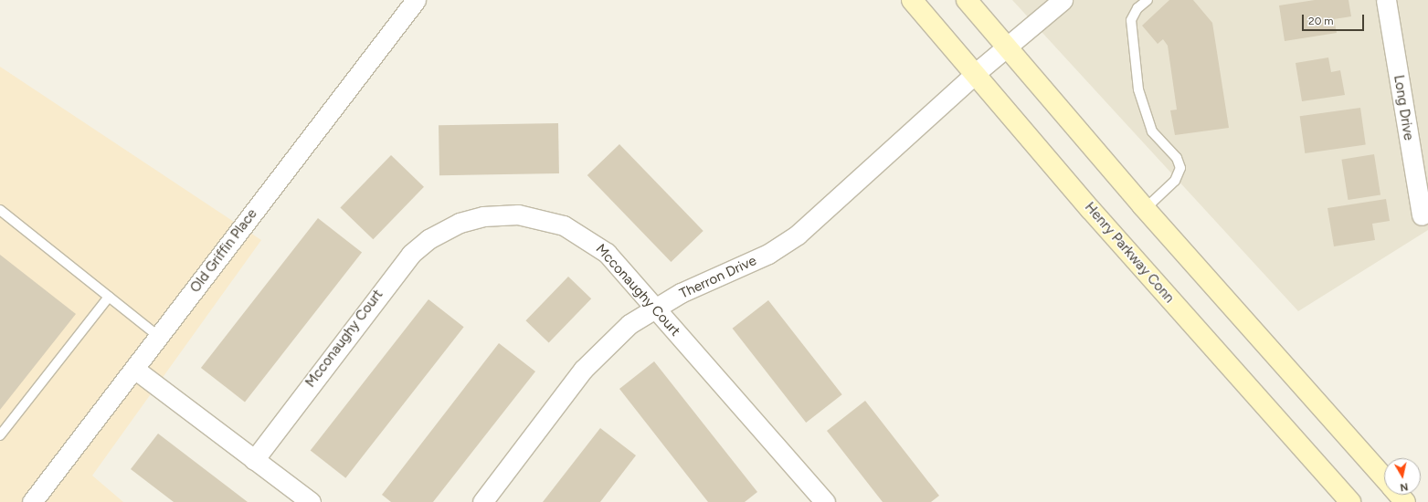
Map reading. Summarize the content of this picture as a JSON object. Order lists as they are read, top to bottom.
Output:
{
  "streets": {
    "street": [
      "Long Drive",
      "Old Griffin Place",
      "Henry Parkway Conn",
      "Therron Drive",
      "Mcconaughy Court"
    ]
  },
  "crossings": [
    ["Henry Parkway Conn", "Therron Drive"],
    ["Therron Drive", "Mcconaughy Court"]
  ],
  "scale_bar": "20 m",
  "north": "bottom"
}
